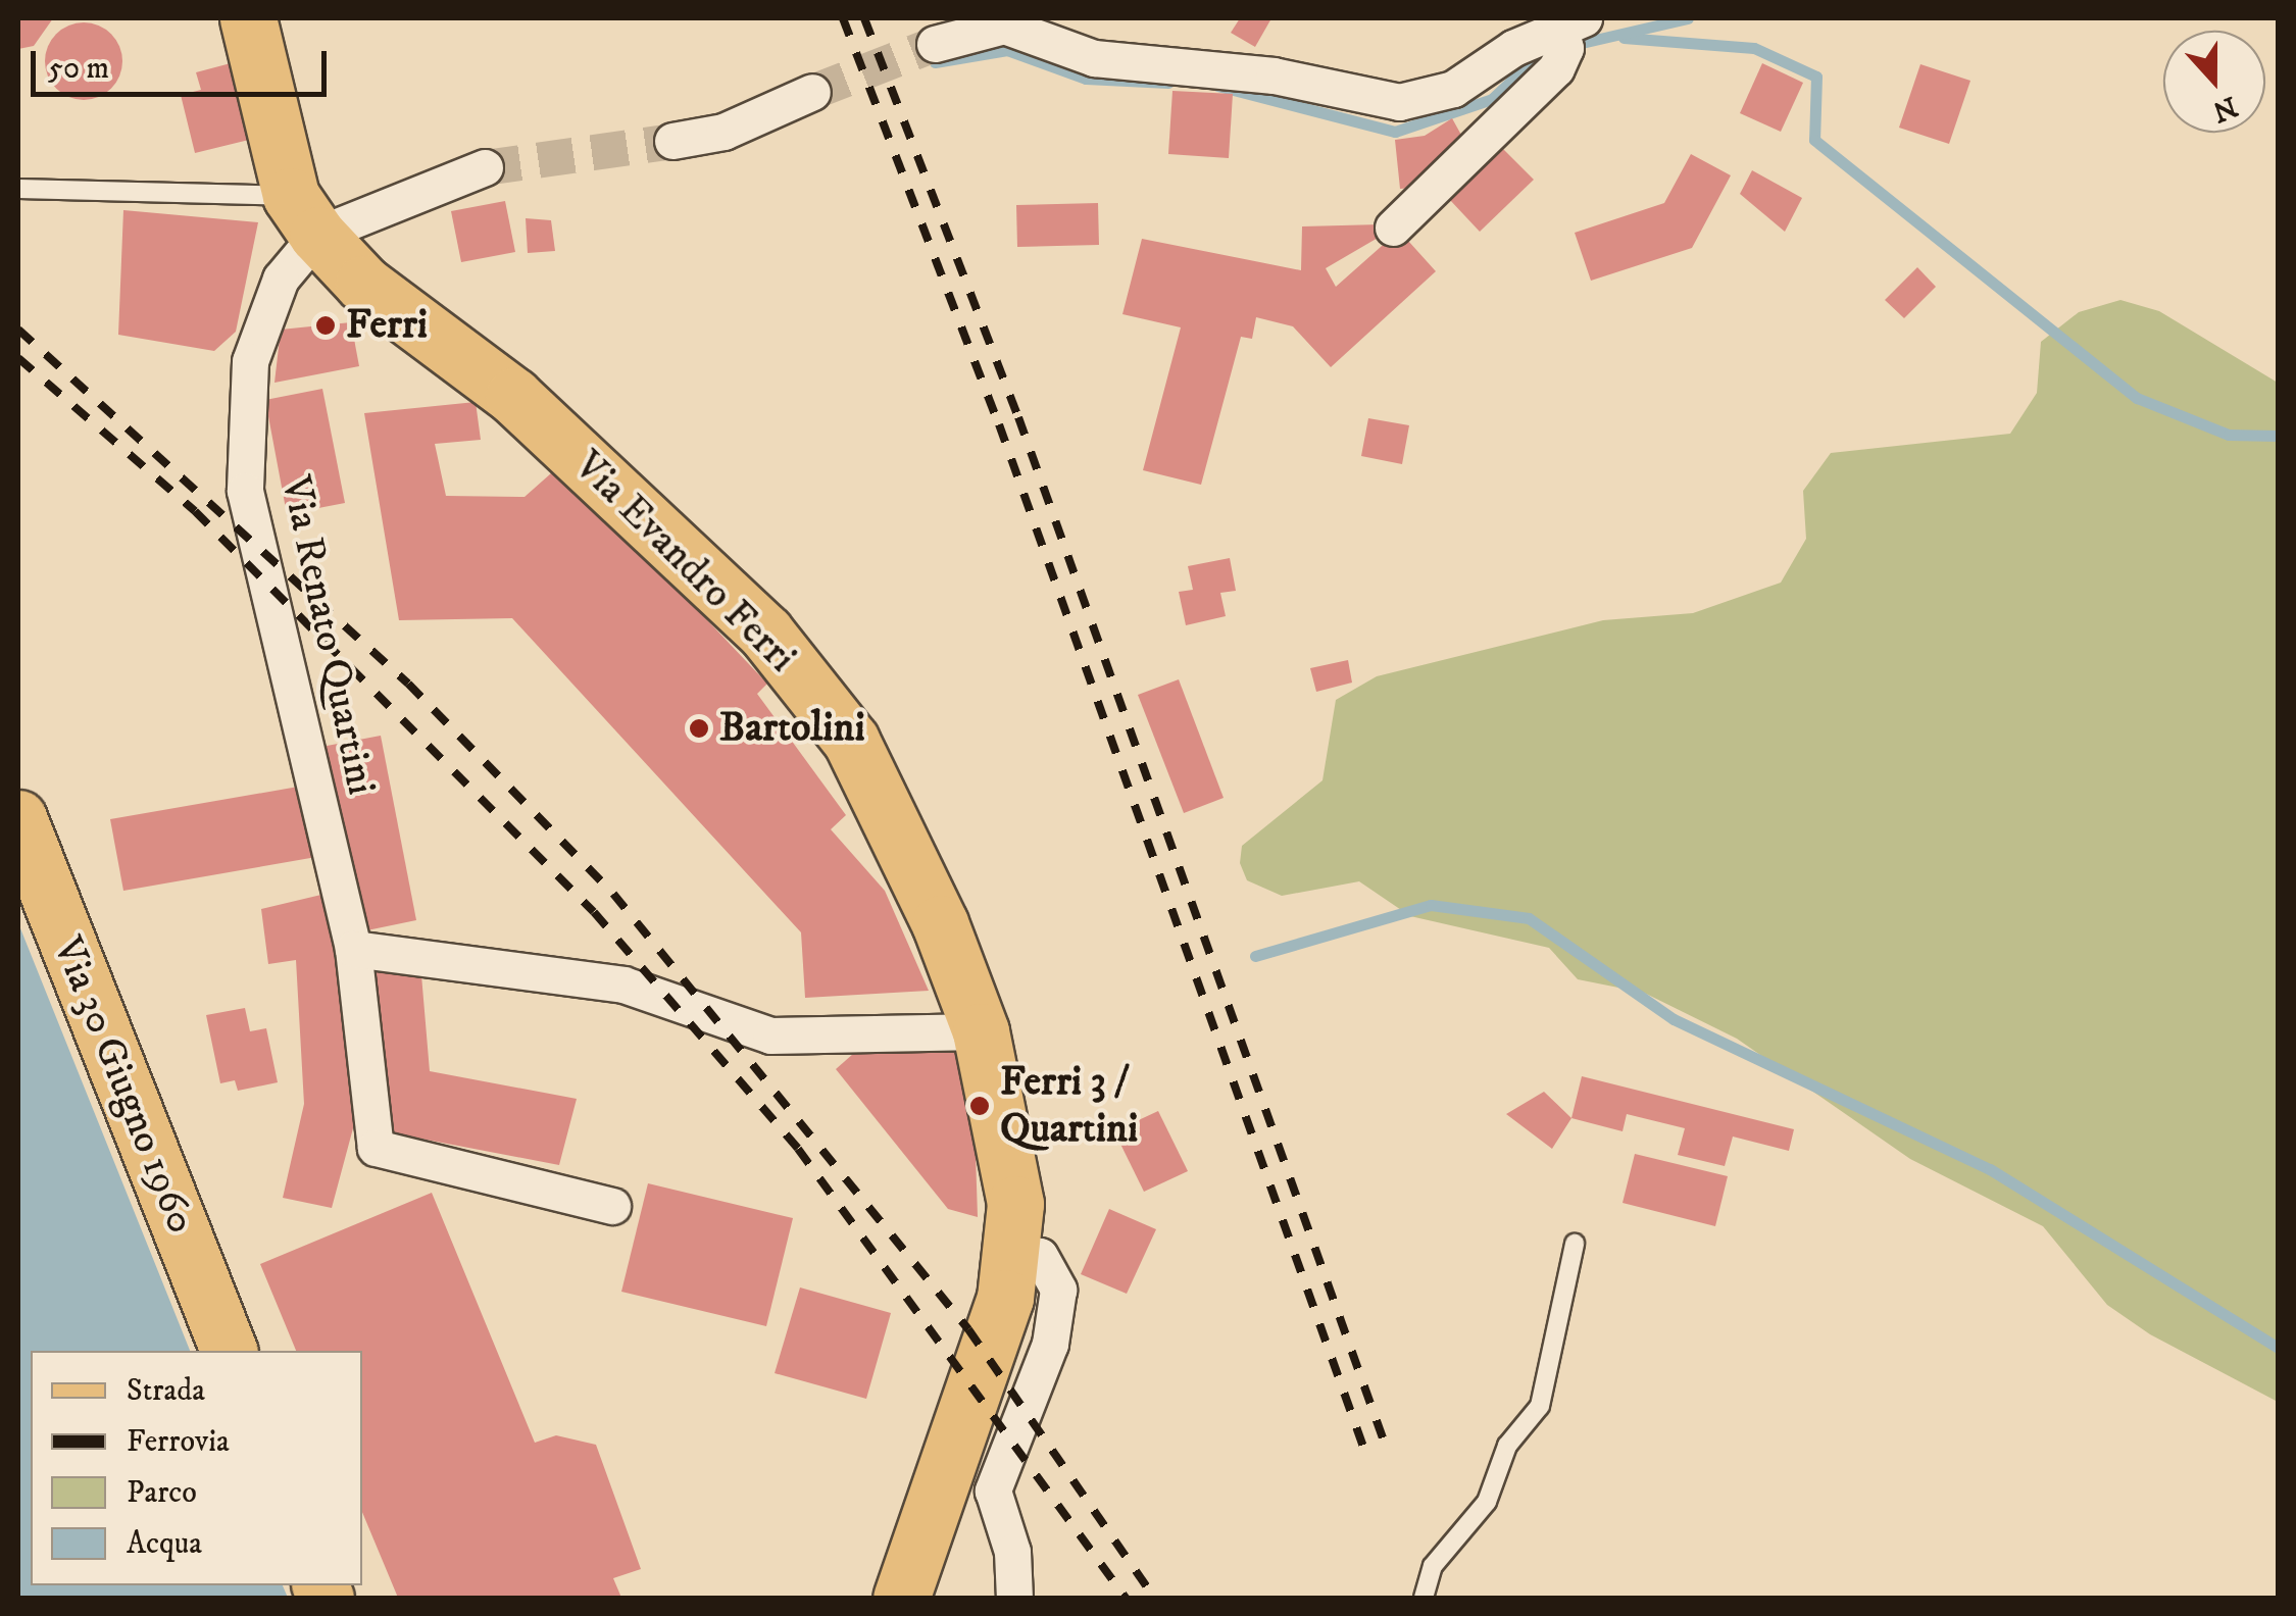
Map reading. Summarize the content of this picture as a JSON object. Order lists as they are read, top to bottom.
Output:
{
  "streets": {
    "main road": ["Via Evandro Ferri", "Via 30 Giugno 1960"],
    "street": ["Via Renato Quartini"]
  },
  "crossings": [
    ["Via Evandro Ferri", "Via Renato Quartini"]
  ],
  "places": ["Ferri", "Bartolini", "Ferri 3 / Quartini"],
  "legend": [
    "Strada",
    "Ferrovia",
    "Parco",
    "Acqua"
  ],
  "scale_bar": "50 m",
  "north": "bottom"
}
